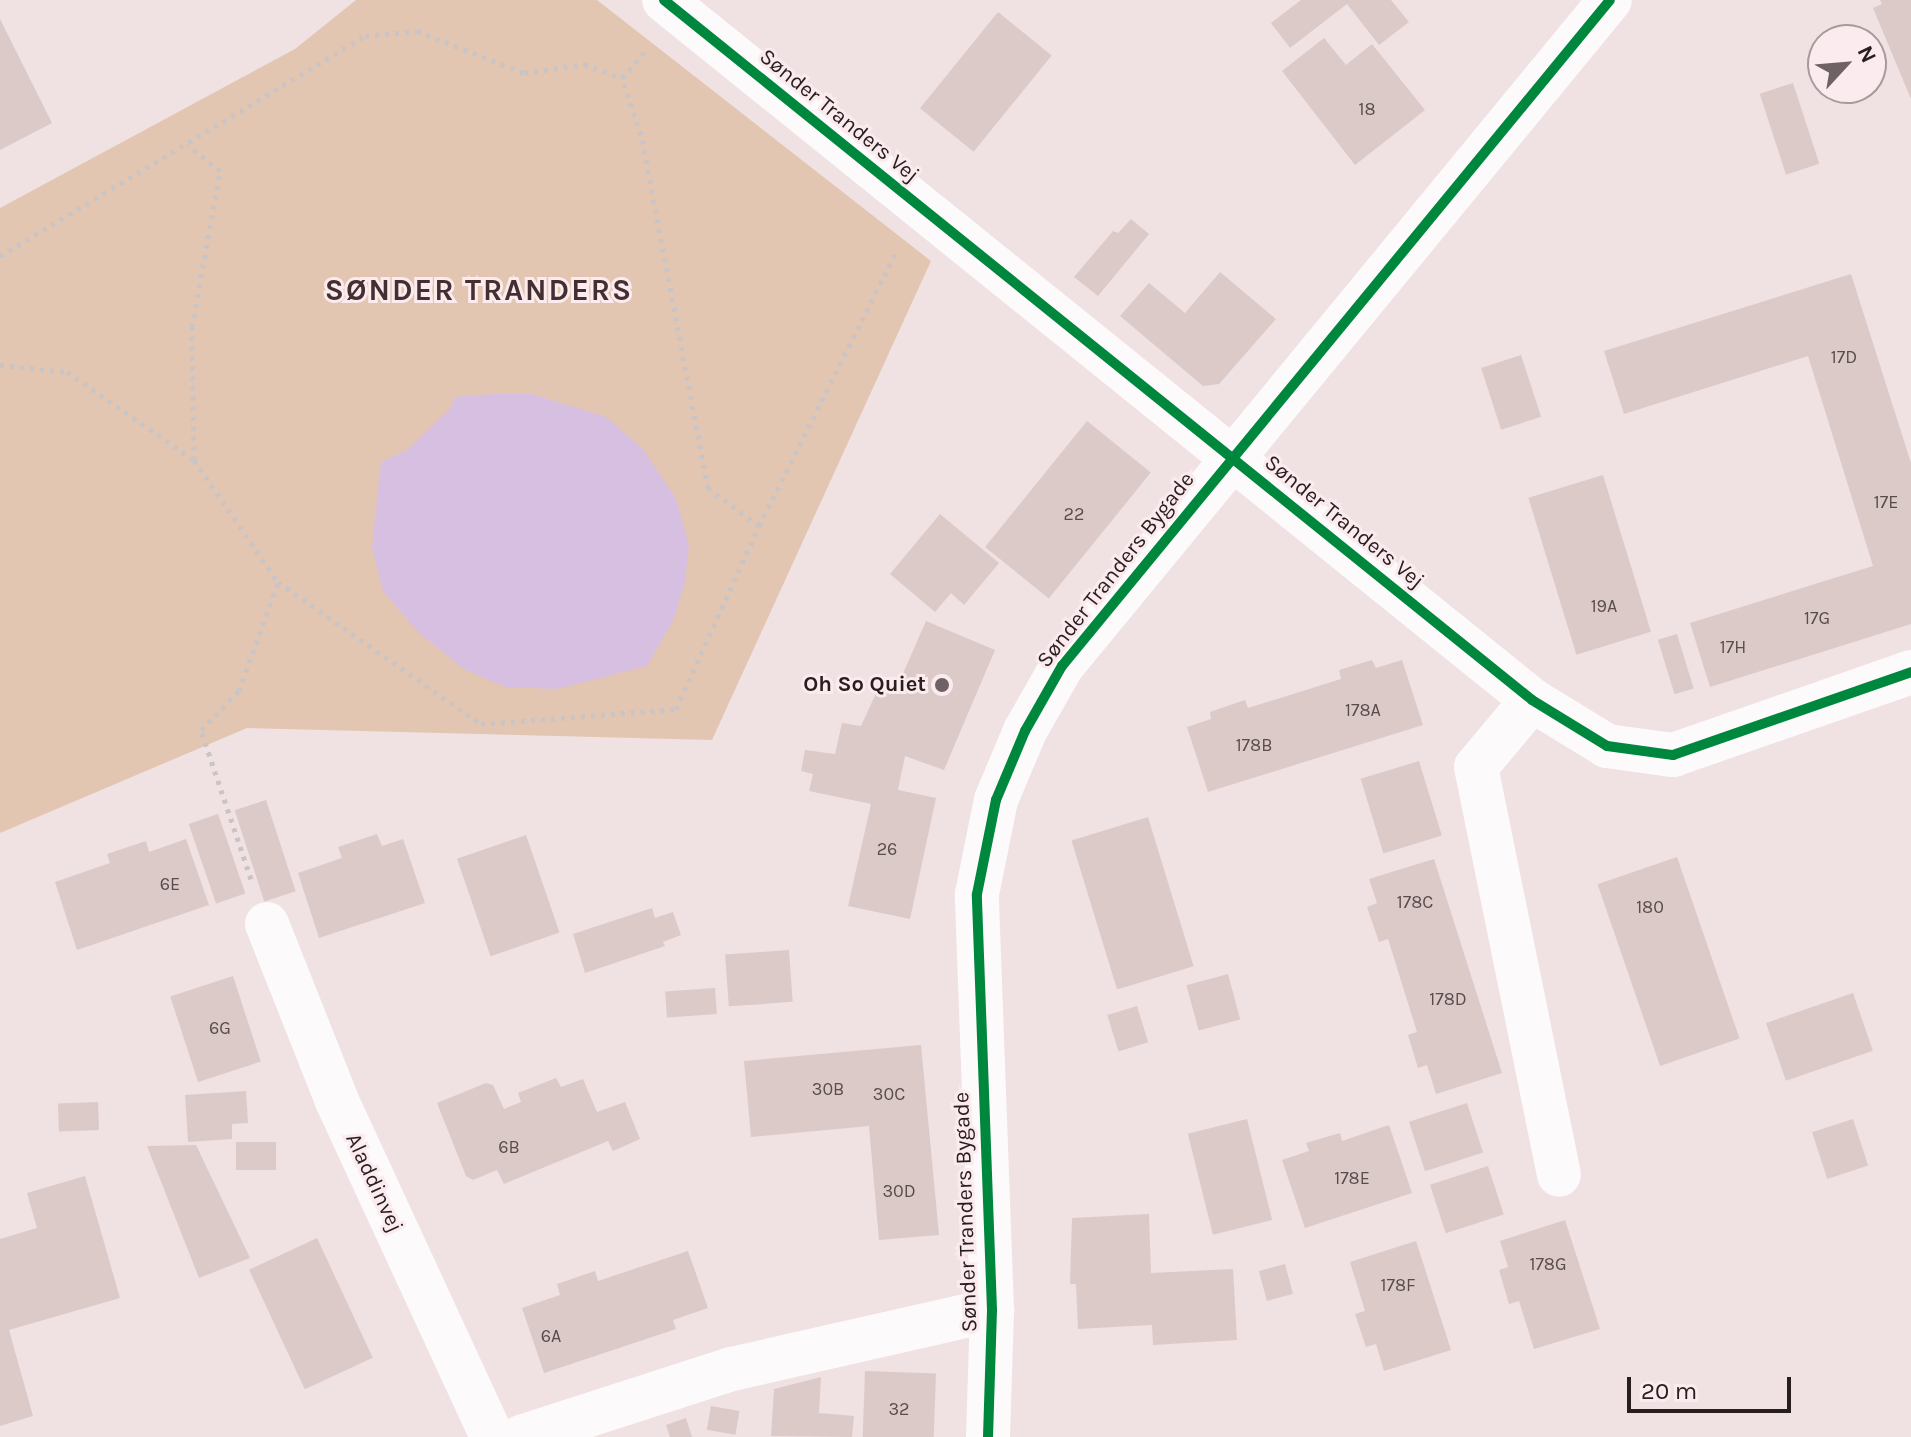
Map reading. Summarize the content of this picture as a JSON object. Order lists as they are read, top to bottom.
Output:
{
  "streets": {
    "street": ["Sønder Tranders Vej", "Sønder Tranders Bygade", "Aladdinvej"]
  },
  "crossings": [
    ["Sønder Tranders Vej", "Sønder Tranders Bygade"]
  ],
  "districts": ["SØNDER TRANDERS"],
  "places": ["Oh So Quiet"],
  "house_numbers": [
    "18",
    "17D",
    "17E",
    "22",
    "19A",
    "17G",
    "17H",
    "178A",
    "178B",
    "26",
    "6E",
    "178C",
    "180",
    "178D",
    "6G",
    "30B",
    "30C",
    "6B",
    "178E",
    "30D",
    "178G",
    "178F",
    "6A",
    "32"
  ],
  "scale_bar": "20 m",
  "north": "top right"
}
